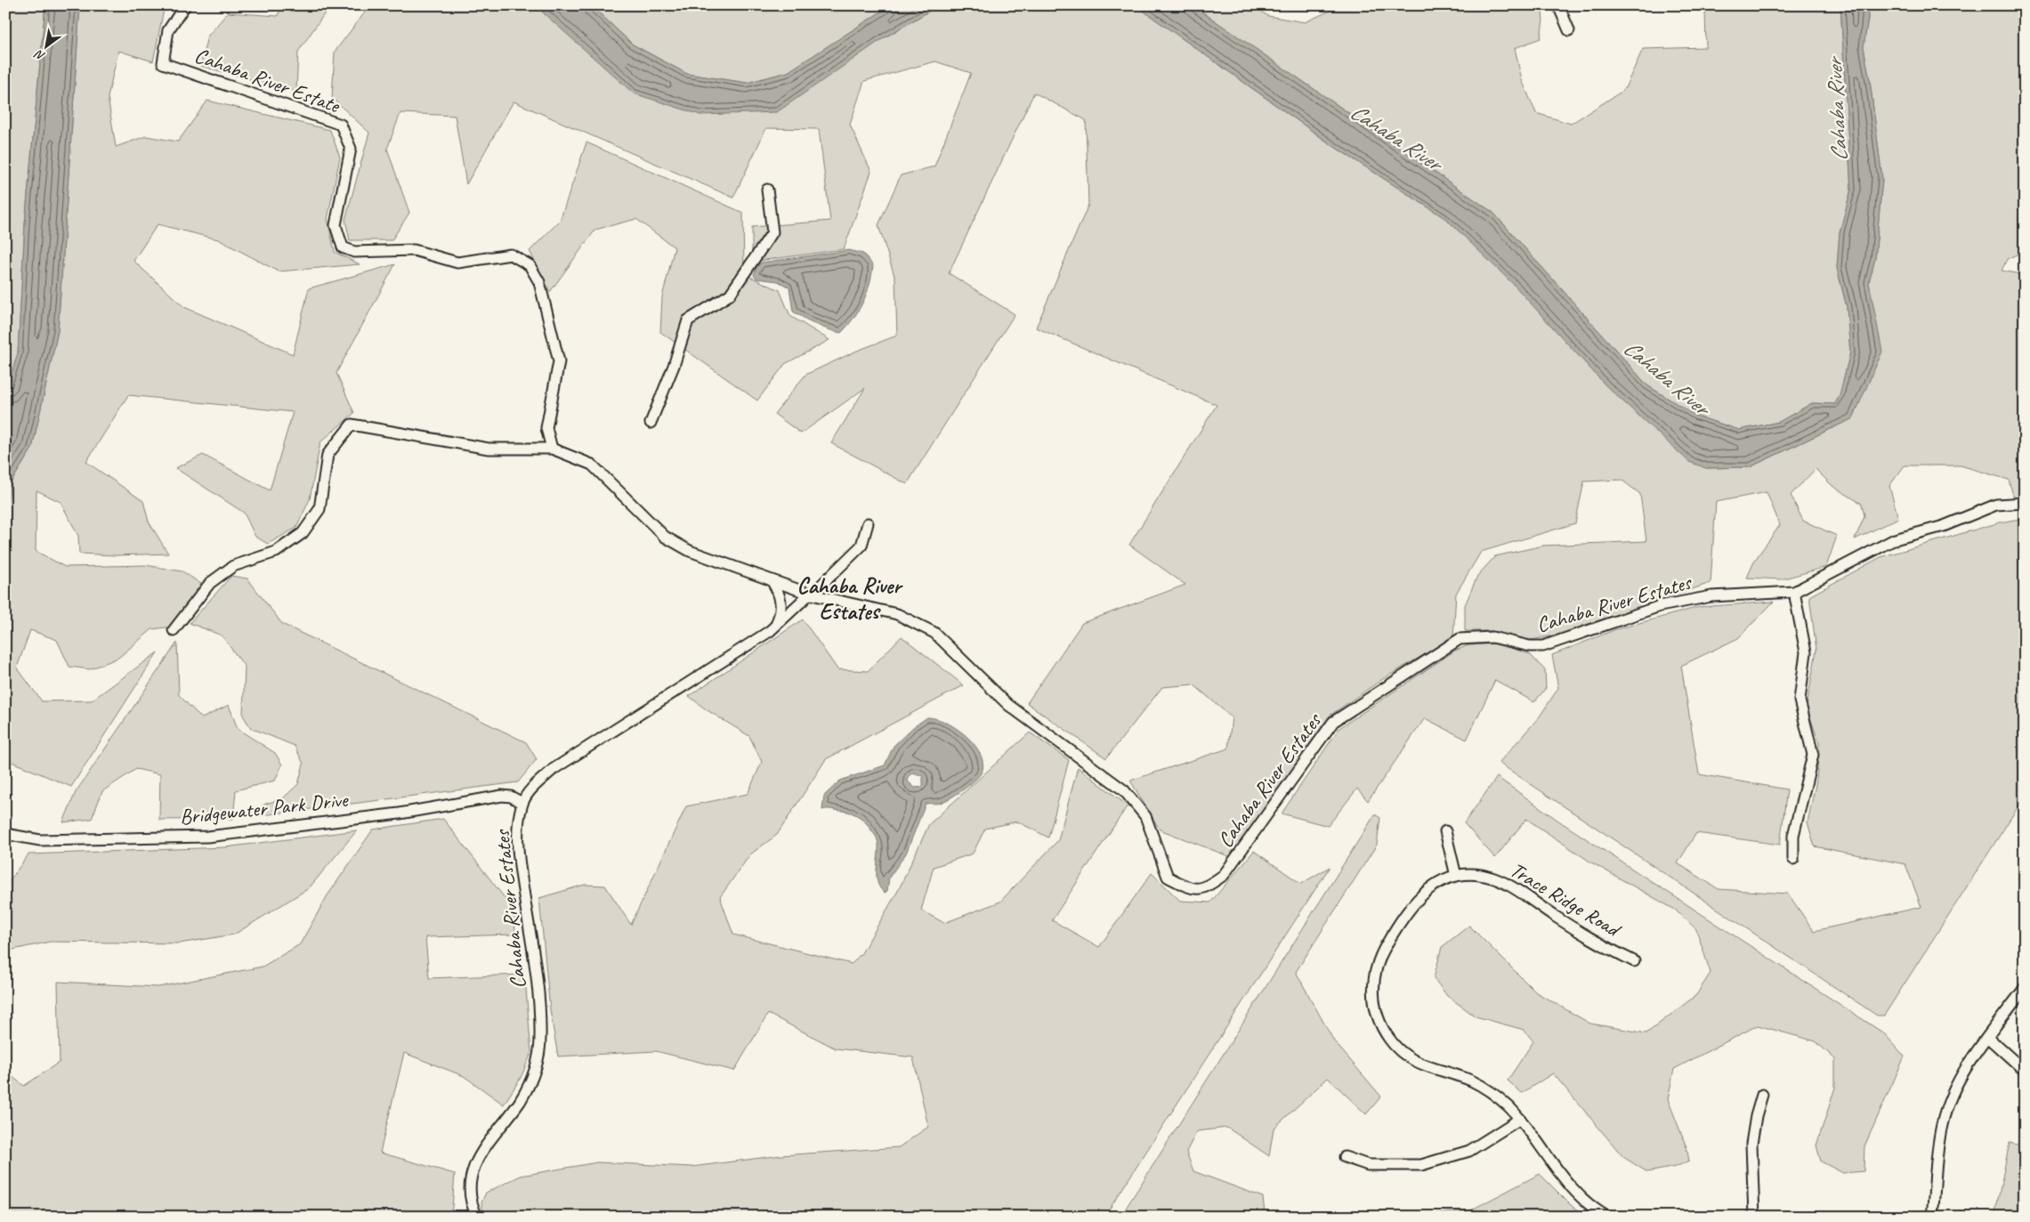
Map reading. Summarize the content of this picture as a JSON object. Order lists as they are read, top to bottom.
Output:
{
  "streets": {
    "street": [
      "Cahaba River Estate",
      "Cahaba River Estates",
      "Bridgewater Park Drive",
      "Trace Ridge Road"
    ]
  },
  "crossings": [
    ["Cahaba River Estate", "Cahaba River Estates"],
    ["Cahaba River Estates", "Bridgewater Park Drive"]
  ],
  "districts": ["Cahaba River Estates"],
  "water": ["Cahaba River"],
  "north": "bottom left"
}
